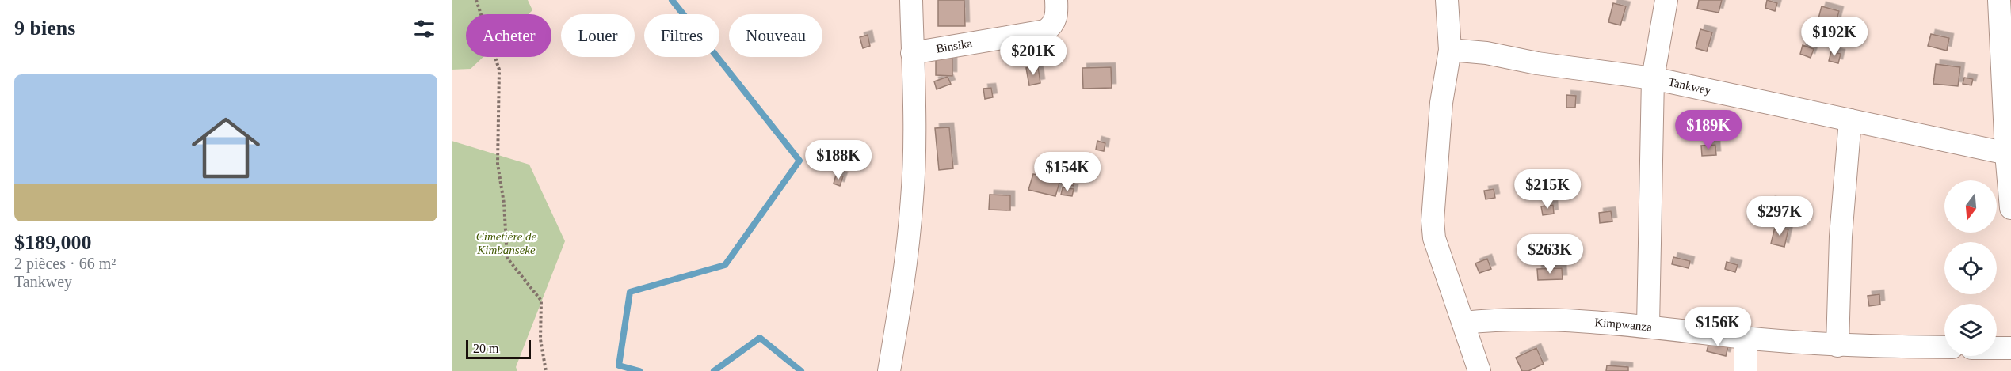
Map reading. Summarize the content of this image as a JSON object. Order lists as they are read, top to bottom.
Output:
{
  "streets": {
    "street": ["Binsika", "Tankwey", "Kimpwanza"]
  },
  "parks": ["Cimetière de Kimbanseke"],
  "scale_bar": "20 m",
  "north": "bottom",
  "page": {
    "heading": "9 biens",
    "chip": [
      "Acheter",
      "Louer",
      "Filtres",
      "Nouveau"
    ],
    "price": [
      "$192K",
      "$201K",
      "$189K",
      "$188K",
      "$154K",
      "$215K",
      "$297K",
      "$263K",
      "$156K"
    ],
    "list": [
      {
        "name": "$189,000",
        "note": "2 pièces · 66 m² · Tankwey"
      }
    ],
    "scale": "20 m"
  }
}
